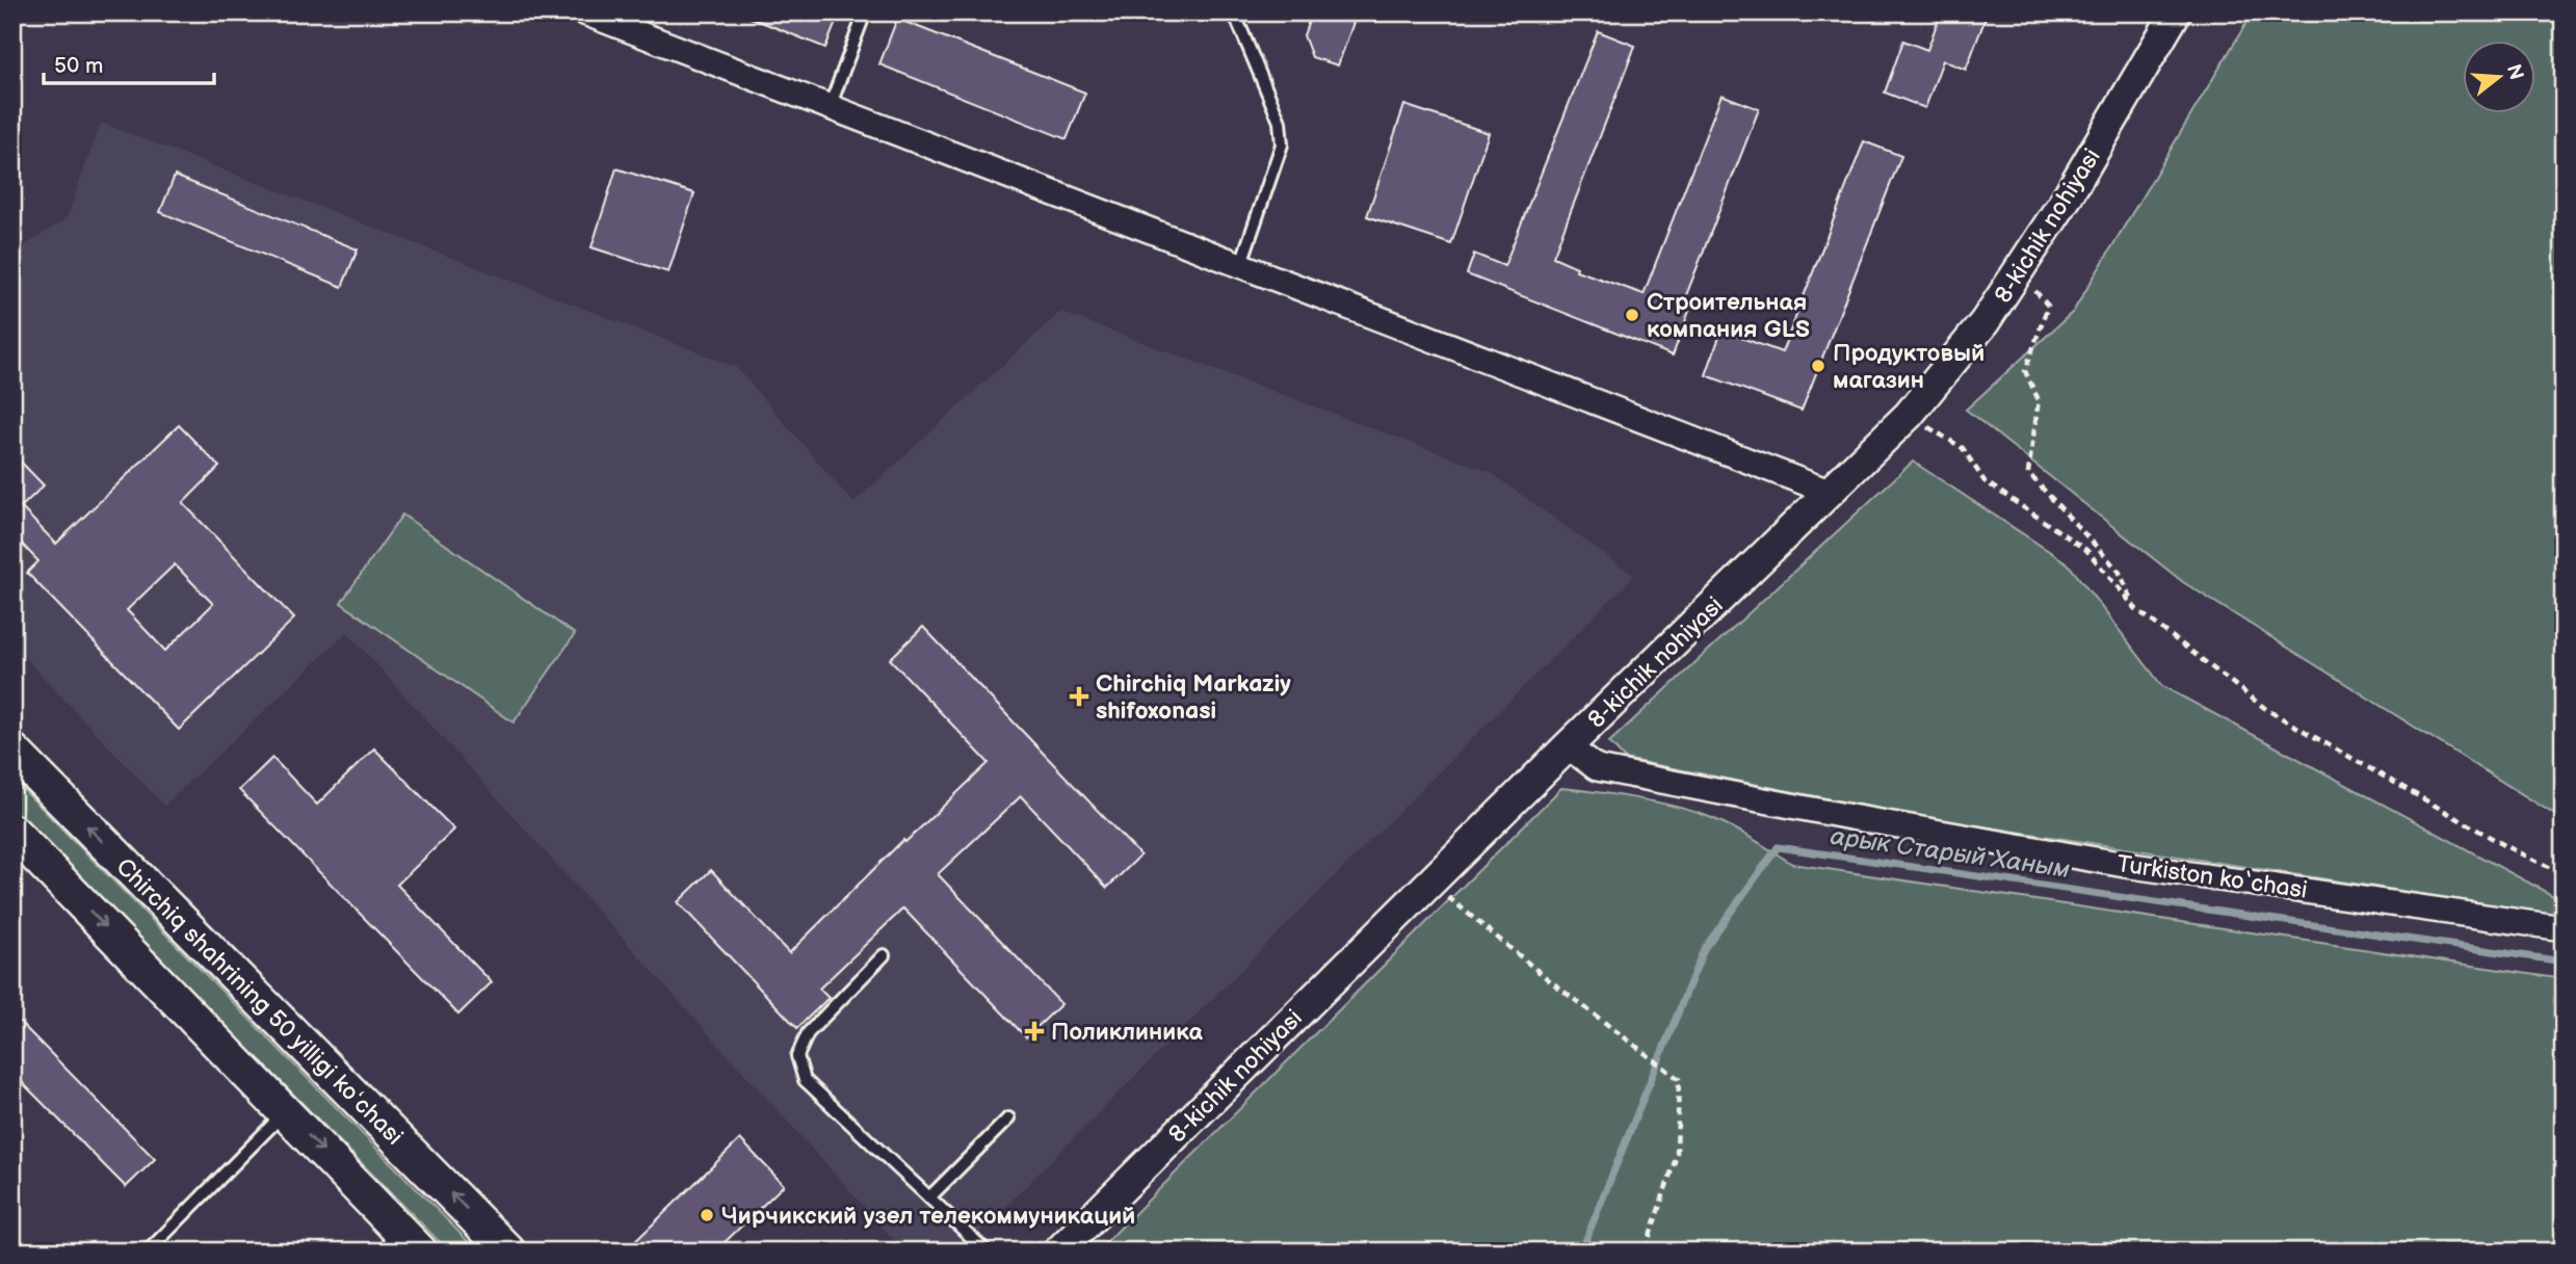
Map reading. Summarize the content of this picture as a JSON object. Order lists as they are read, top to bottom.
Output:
{
  "streets": {
    "main road": ["Chirchiq shahrining 50 yilligi koʻchasi"],
    "street": ["8-kichik nohiyasi", "Turkiston ko‘chasi"]
  },
  "crossings": [
    ["8-kichik nohiyasi", "Turkiston ko‘chasi"]
  ],
  "water": ["арык Старый Ханым"],
  "places": {
    "other": ["Строительная компания GLS", "Продуктовый магазин", "Чирчикский узел телекоммуникаций"],
    "health": ["Chirchiq Markaziy shifoxonasi", "Поликлиника"]
  },
  "scale_bar": "50 m",
  "north": "right"
}
